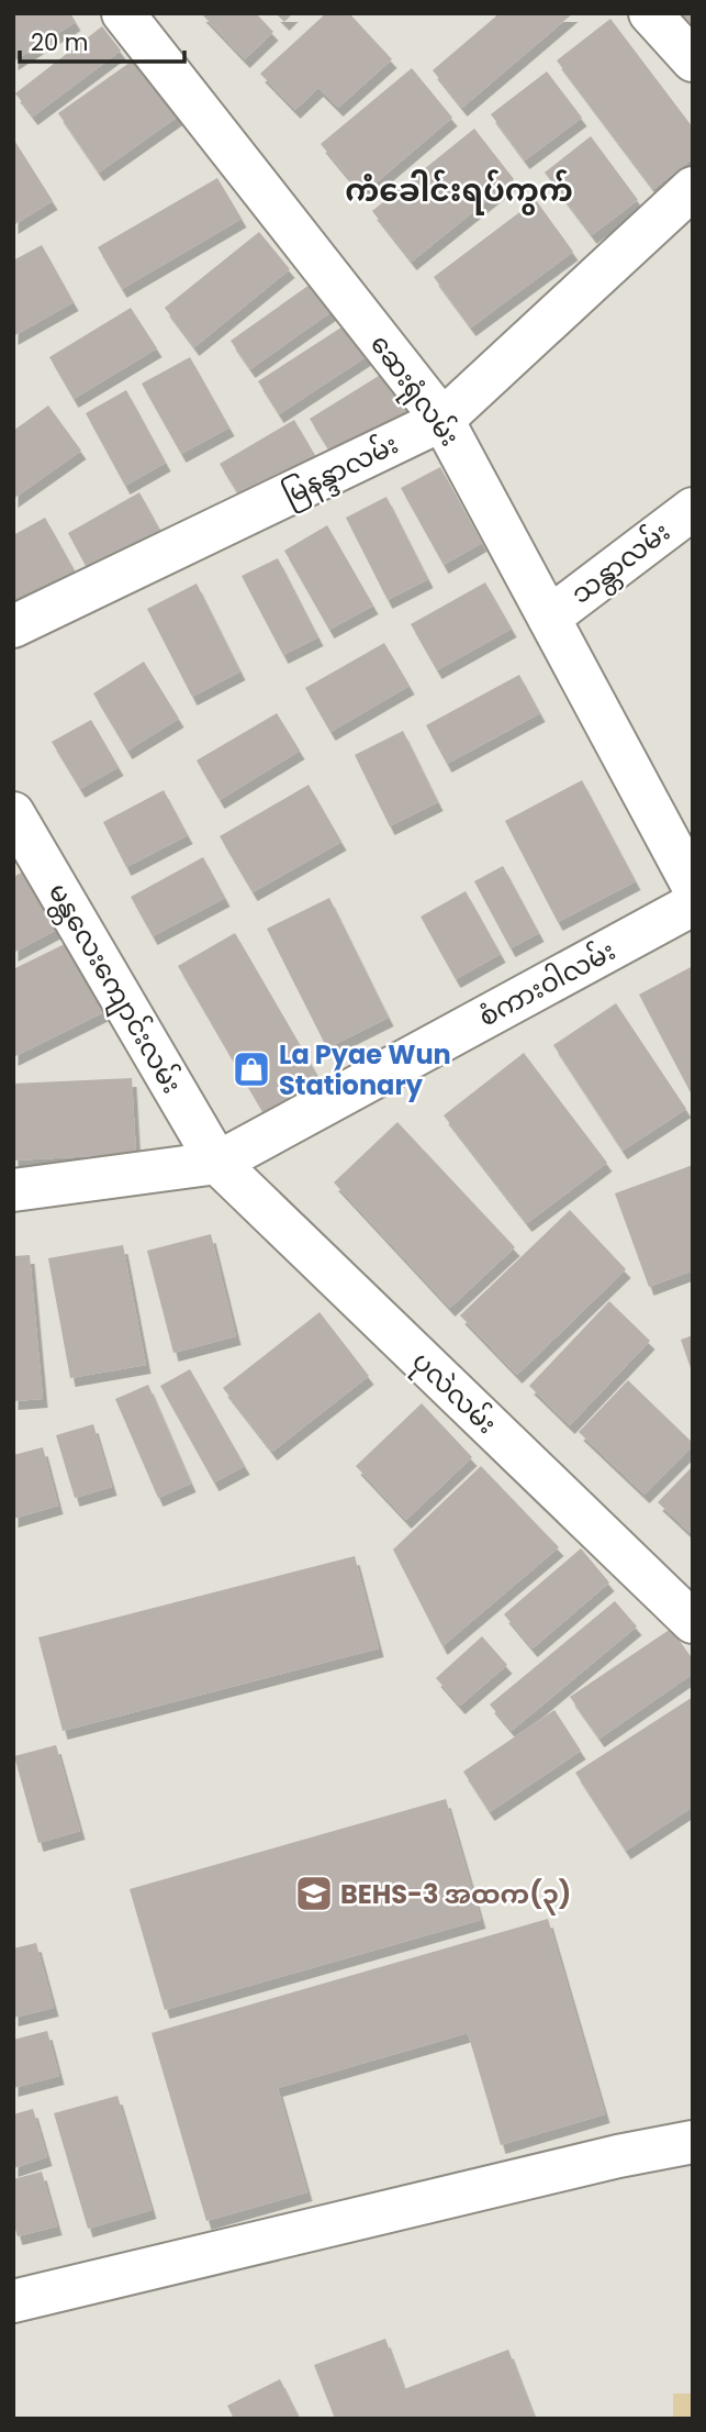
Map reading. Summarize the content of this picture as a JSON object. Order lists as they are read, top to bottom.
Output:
{
  "streets": {
    "street": [
      "ဆေးရုံလမ်း",
      "မြနန္ဒာလမ်း",
      "သန္တာလမ်း",
      "စံကားဝါလမ်း",
      "မန္တလေးကျောင်းလမ်း",
      "ပုလဲလမ်း"
    ]
  },
  "crossings": [
    ["ဆေးရုံလမ်း", "မြနန္ဒာလမ်း"],
    ["ဆေးရုံလမ်း", "သန္တာလမ်း"],
    ["စံကားဝါလမ်း", "မန္တလေးကျောင်းလမ်း"],
    ["စံကားဝါလမ်း", "ပုလဲလမ်း"],
    ["မန္တလေးကျောင်းလမ်း", "ပုလဲလမ်း"]
  ],
  "districts": ["ကံခေါင်းရပ်ကွက်"],
  "places": {
    "shop": ["La Pyae Wun Stationary"],
    "school or university": ["BEHS-3 အထက(၃)"]
  },
  "scale_bar": "20 m"
}
